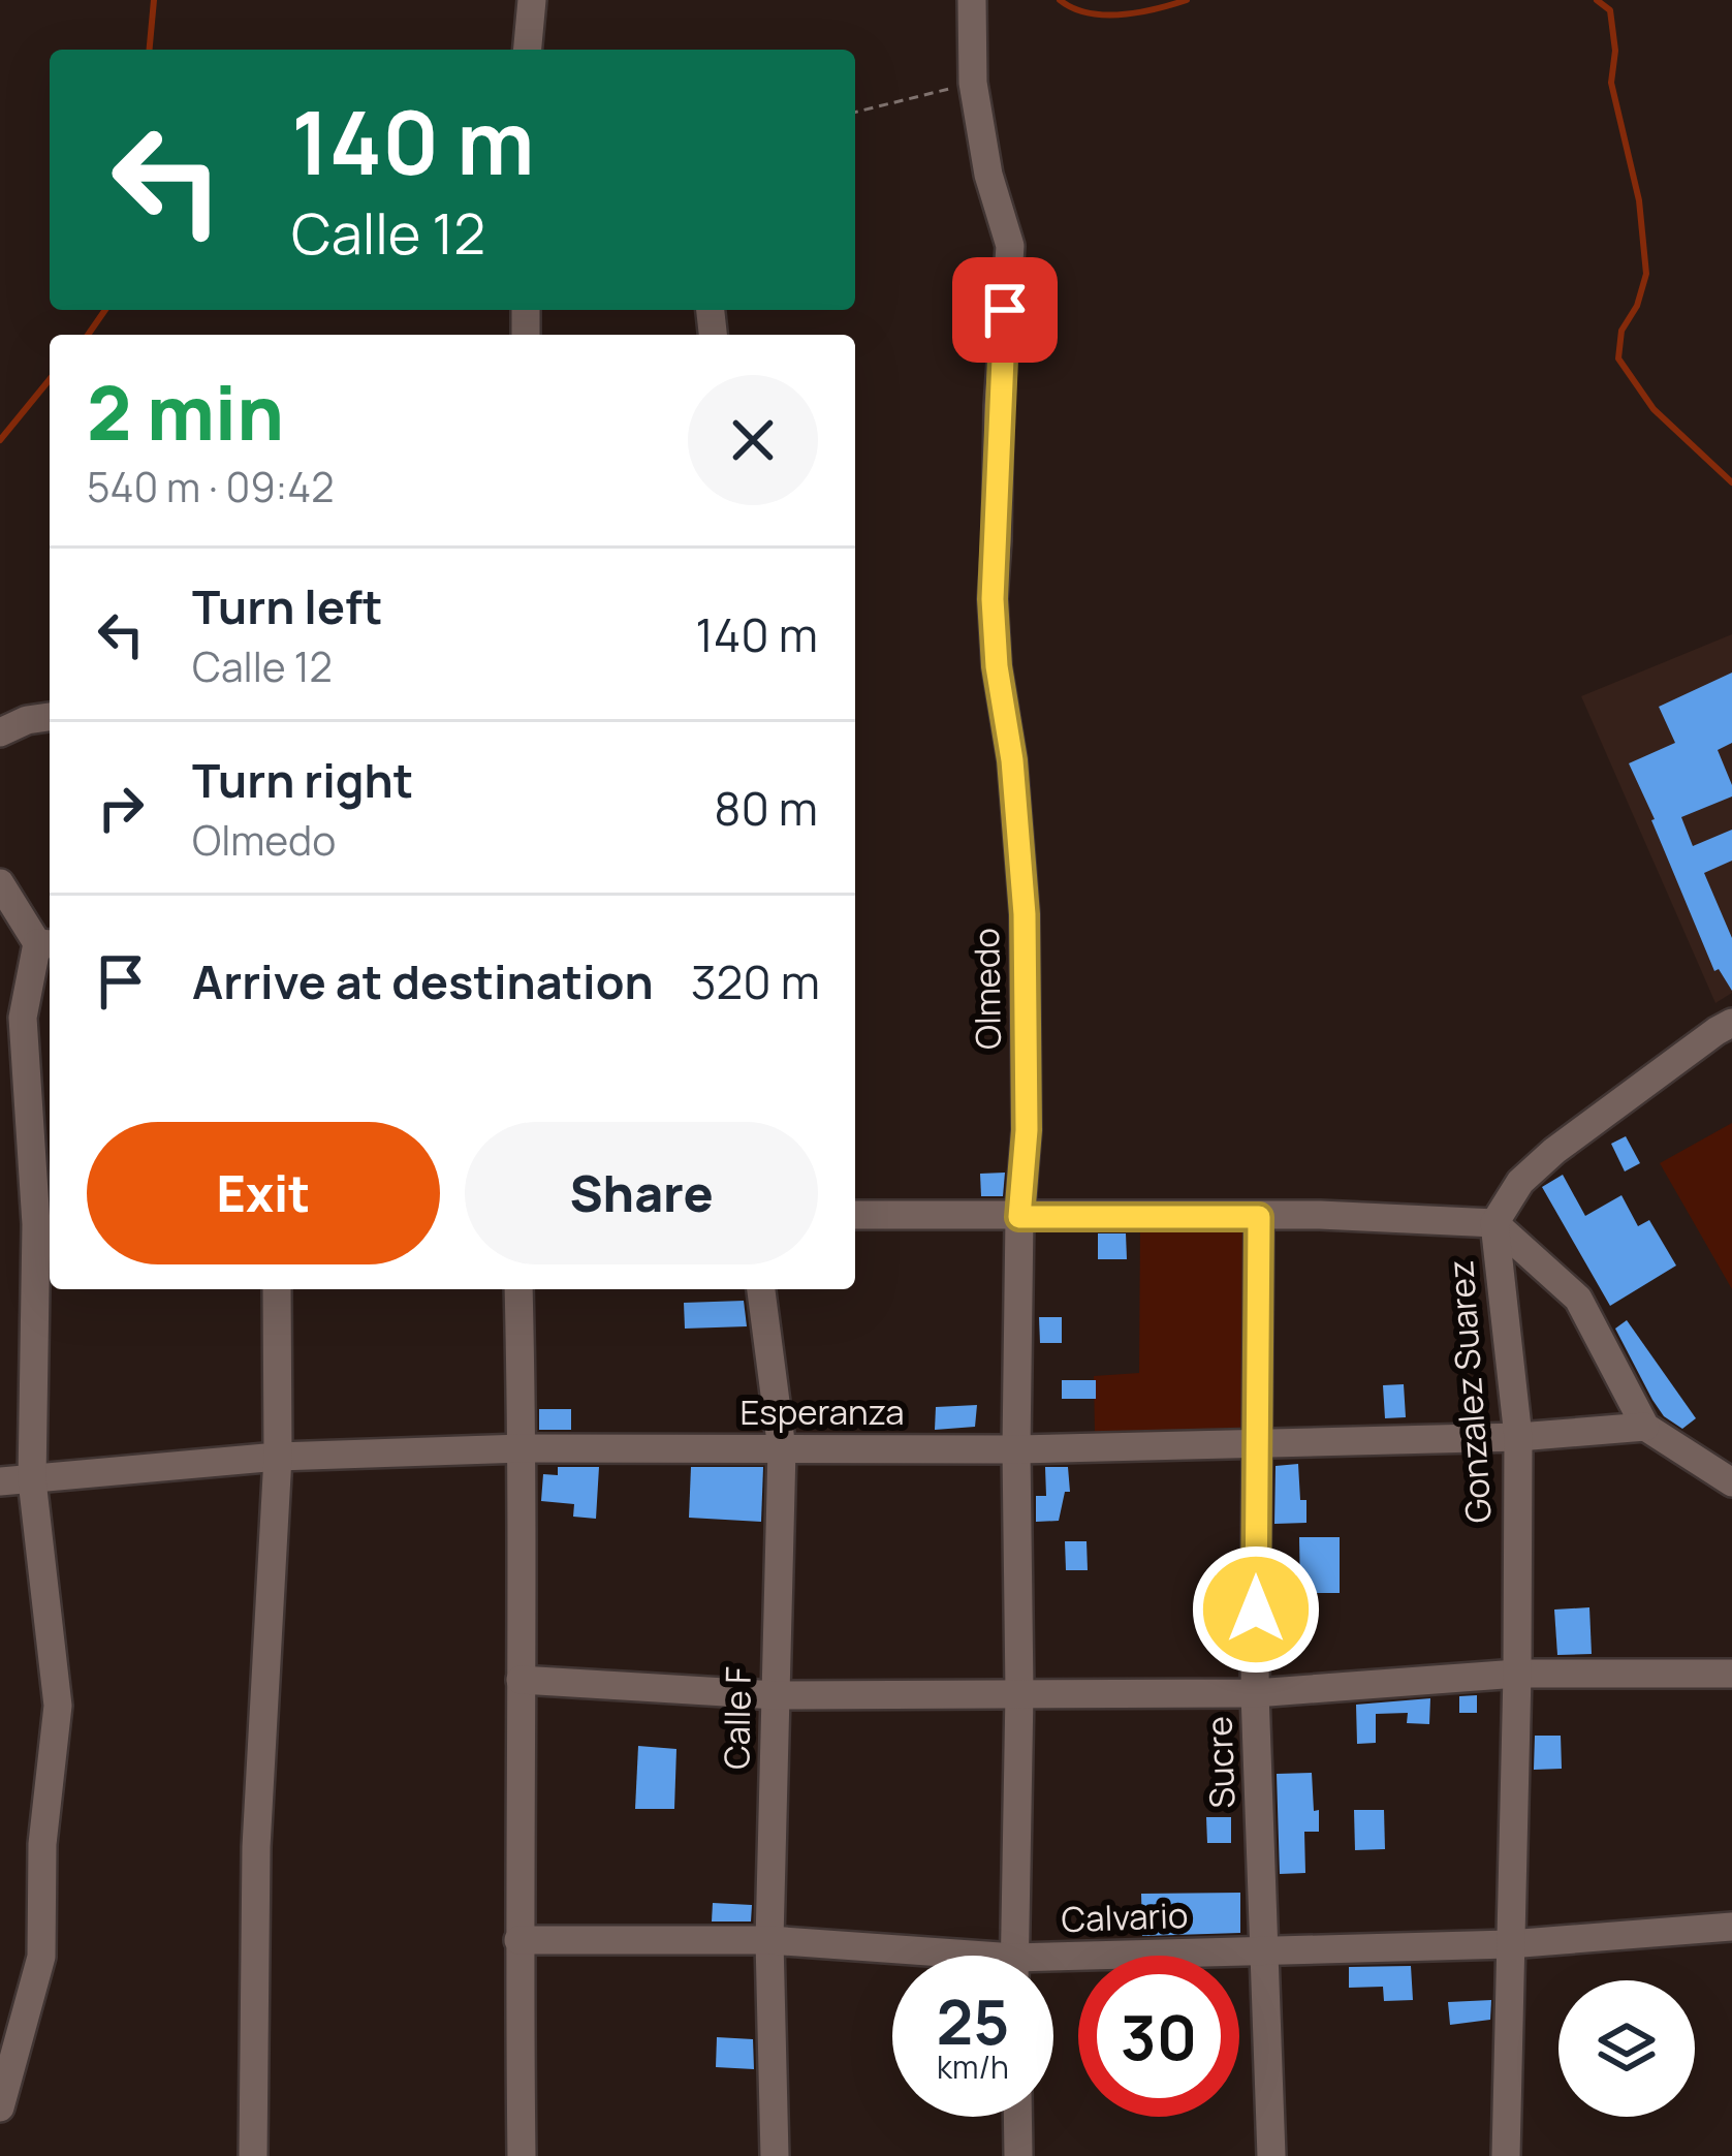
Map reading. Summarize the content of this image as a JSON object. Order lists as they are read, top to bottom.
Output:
{
  "streets": {
    "street": [
      "Olmedo",
      "Gonzalez Suarez",
      "Esperanza",
      "Calle F",
      "Sucre",
      "Calvario"
    ]
  },
  "crossings": [
    ["Olmedo", "Esperanza"],
    ["Gonzalez Suarez", "Esperanza"],
    ["Gonzalez Suarez", "Calvario"],
    ["Esperanza", "Calle F"],
    ["Esperanza", "Sucre"],
    ["Calle F", "Calvario"],
    ["Sucre", "Calvario"]
  ],
  "page": {
    "turn": ["140 m", "Calle 12"],
    "heading": ["2 min", "540 m · 09:42"],
    "list": [
      {
        "name": "Turn left",
        "note": "Calle 12",
        "value": "140 m"
      },
      {
        "name": "Turn right",
        "note": "Olmedo",
        "value": "80 m"
      },
      {
        "name": "Arrive at destination",
        "value": "320 m"
      }
    ],
    "buttons": ["Exit", "Share"],
    "speed": "25 km/h",
    "limit": "30"
  }
}
